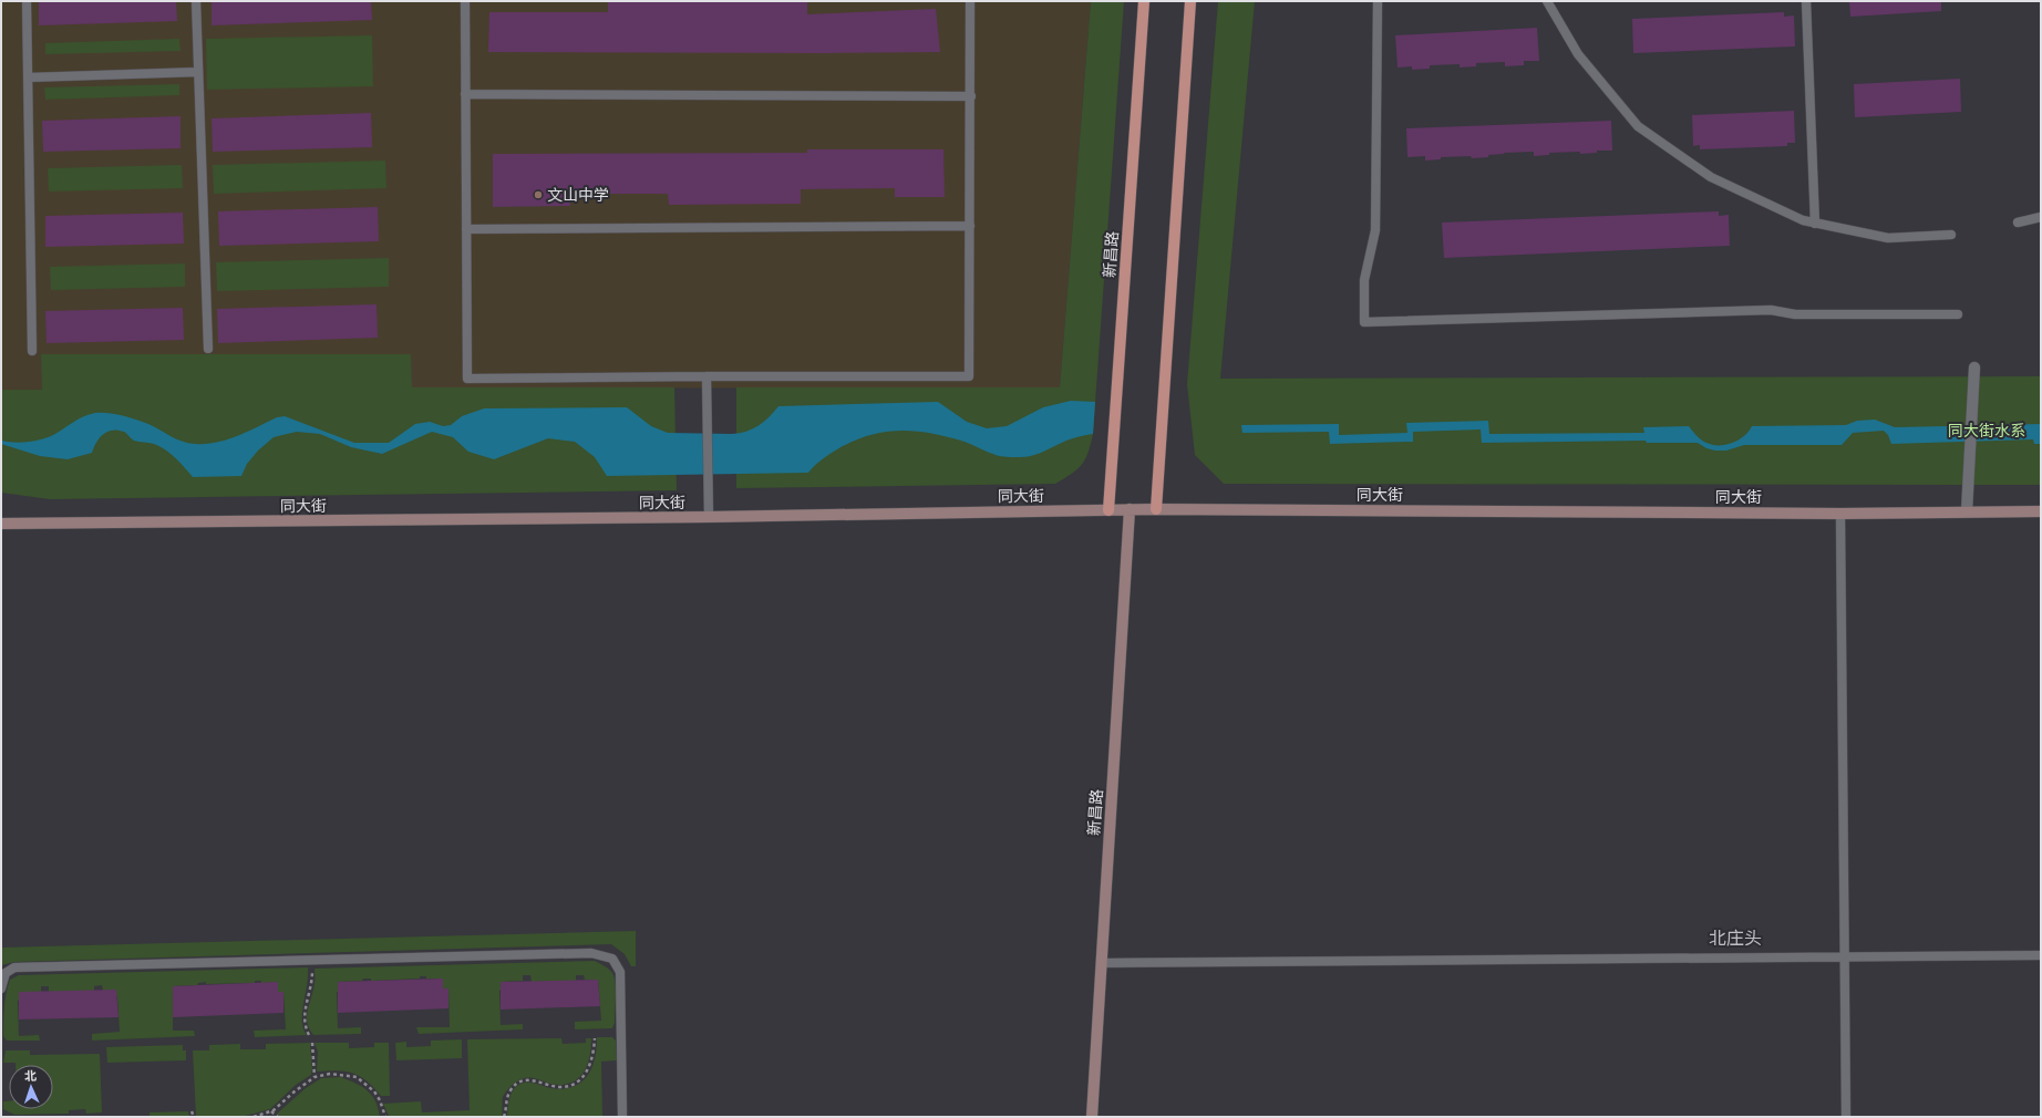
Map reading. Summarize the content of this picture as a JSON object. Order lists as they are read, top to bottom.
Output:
{
  "streets": {
    "main road": ["新昌路"],
    "street": ["同大街"]
  },
  "crossings": [
    ["新昌路", "同大街"]
  ],
  "districts": ["北庄头"],
  "parks": ["同大街水系"],
  "places": ["文山中学"],
  "north": "top"
}
